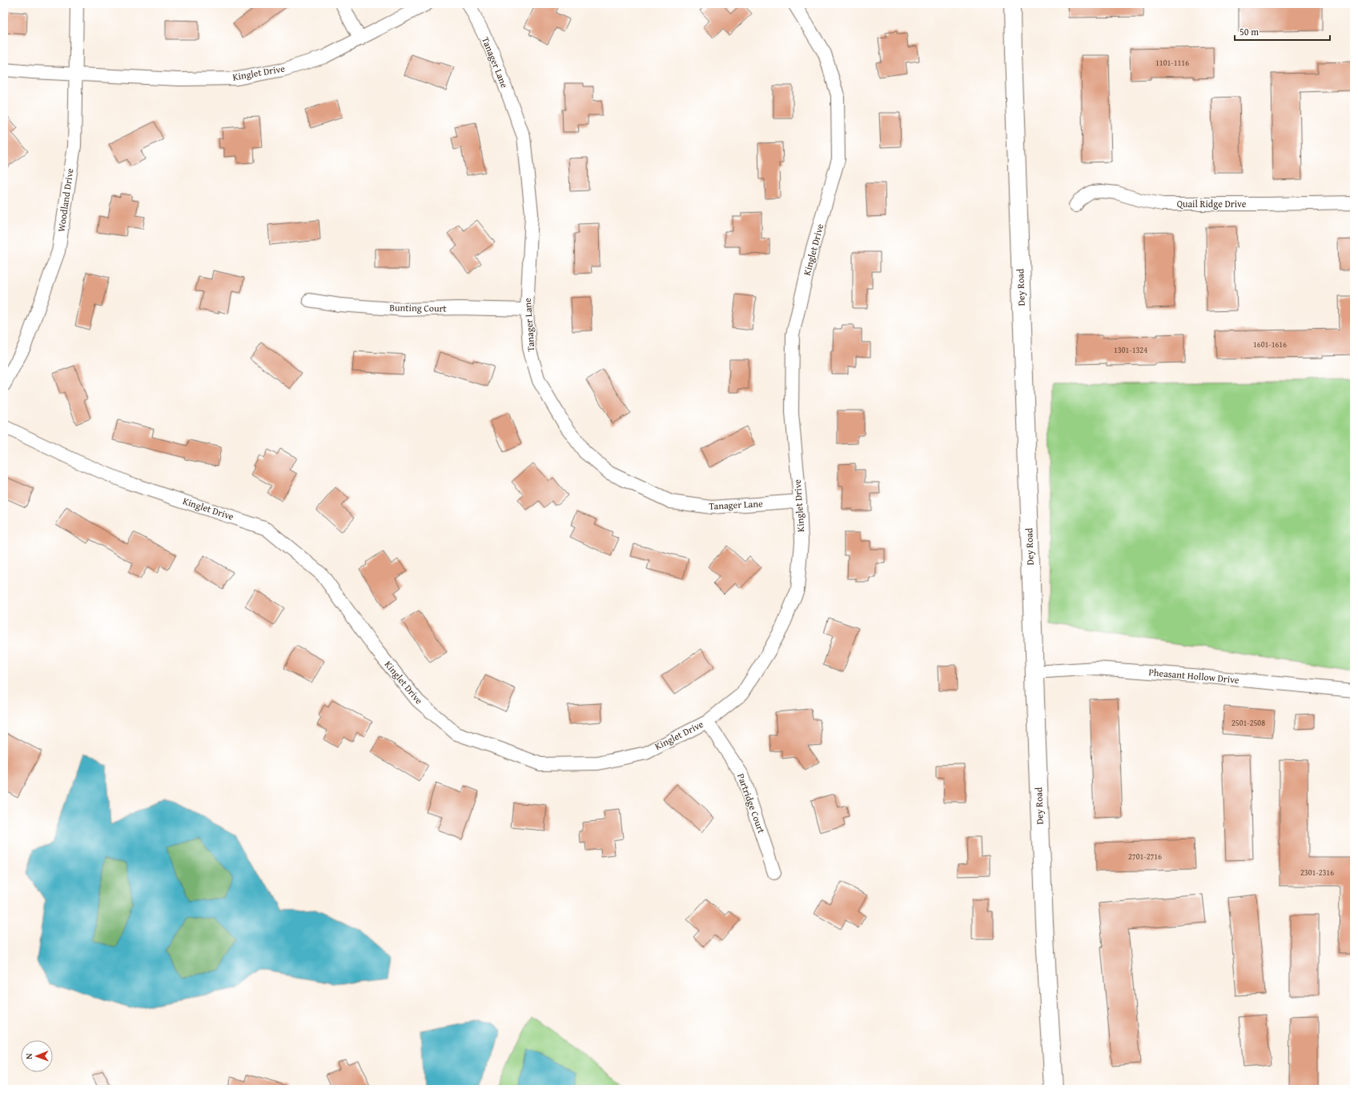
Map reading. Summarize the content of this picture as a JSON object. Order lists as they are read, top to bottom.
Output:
{
  "streets": {
    "main road": ["Dey Road"],
    "street": [
      "Tanager Lane",
      "Kinglet Drive",
      "Woodland Drive",
      "Quail Ridge Drive",
      "Bunting Court",
      "Pheasant Hollow Drive",
      "Partridge Court"
    ]
  },
  "crossings": [
    ["Tanager Lane", "Kinglet Drive"],
    ["Tanager Lane", "Bunting Court"],
    ["Kinglet Drive", "Woodland Drive"],
    ["Kinglet Drive", "Partridge Court"],
    ["Dey Road", "Pheasant Hollow Drive"]
  ],
  "house_numbers": [
    "1101-1116",
    "1601-1616",
    "1301-1324",
    "2501-2508",
    "2701-2716",
    "2301-2316"
  ],
  "scale_bar": "50 m",
  "north": "left"
}
